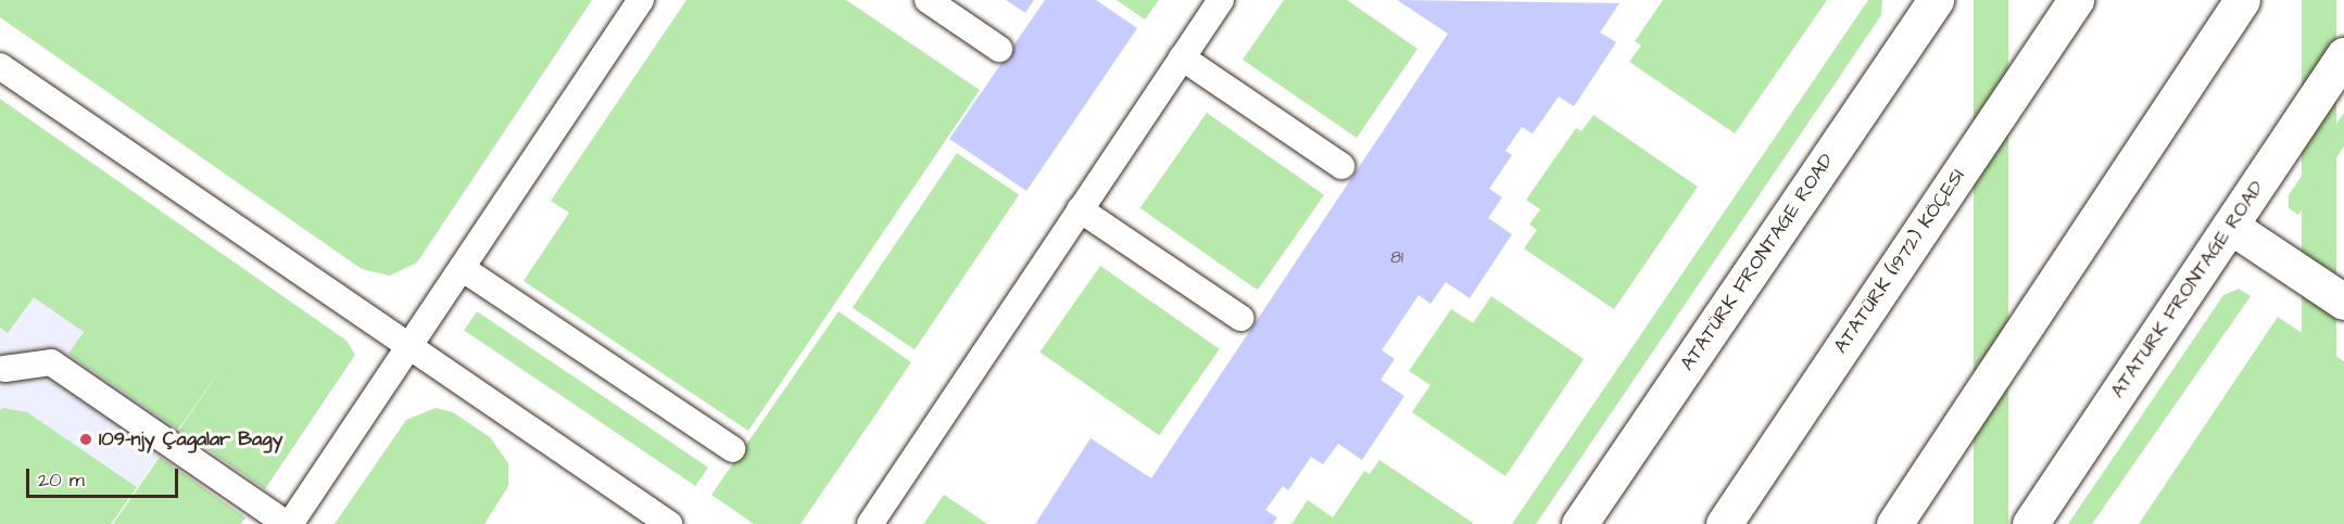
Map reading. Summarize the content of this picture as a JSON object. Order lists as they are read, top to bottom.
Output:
{
  "streets": {
    "street": ["ATATÜRK (1972) KÖÇESI", "ATATÜRK FRONTAGE ROAD", "ATATURK FRONTAGE ROAD"]
  },
  "places": ["109-njy Çagalar Bagy"],
  "house_numbers": ["81"],
  "scale_bar": "20 m"
}
